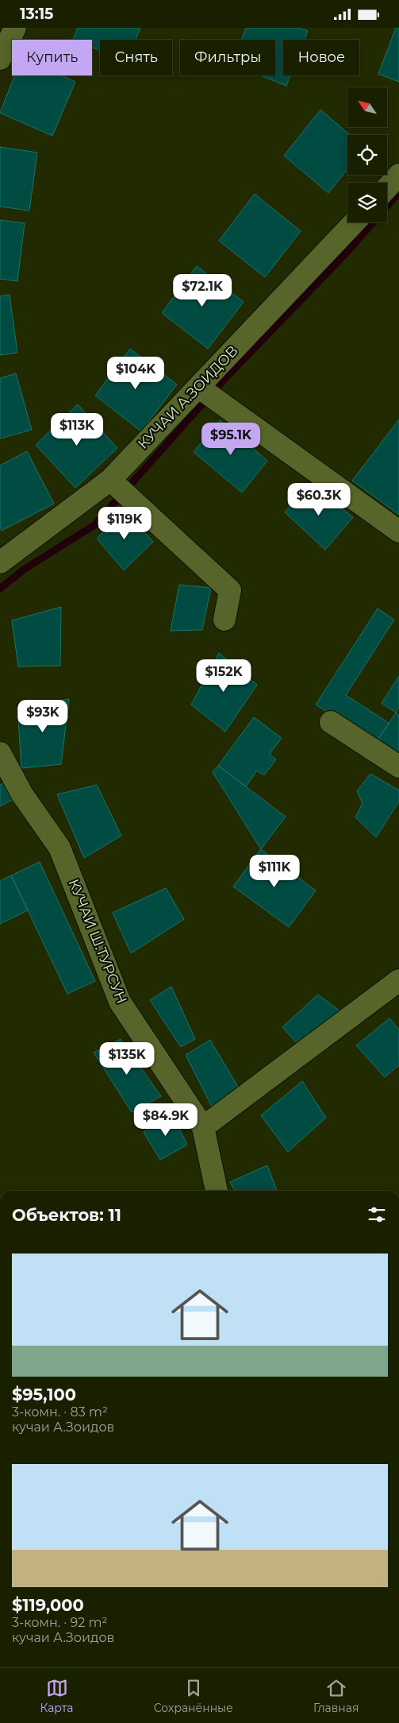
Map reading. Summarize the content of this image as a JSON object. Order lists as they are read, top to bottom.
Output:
{
  "streets": {
    "street": ["КУЧАИ А.ЗОИДОВ", "КУЧАИ Ш.ТУРСУН"]
  },
  "north": "top left",
  "page": {
    "status": "13:15",
    "chip": [
      "Купить",
      "Снять",
      "Фильтры",
      "Новое"
    ],
    "price": [
      "$72.1K",
      "$104K",
      "$113K",
      "$95.1K",
      "$60.3K",
      "$119K",
      "$152K",
      "$93K",
      "$111K",
      "$135K",
      "$84.9K"
    ],
    "heading": "Объектов: 11",
    "list": [
      {
        "name": "$95,100",
        "note": "3-комн. · 83 m² · кучаи А.Зоидов"
      },
      {
        "name": "$119,000",
        "note": "3-комн. · 92 m² · кучаи А.Зоидов"
      }
    ],
    "tabs": ["Карта", "Сохранённые", "Главная"]
  }
}
